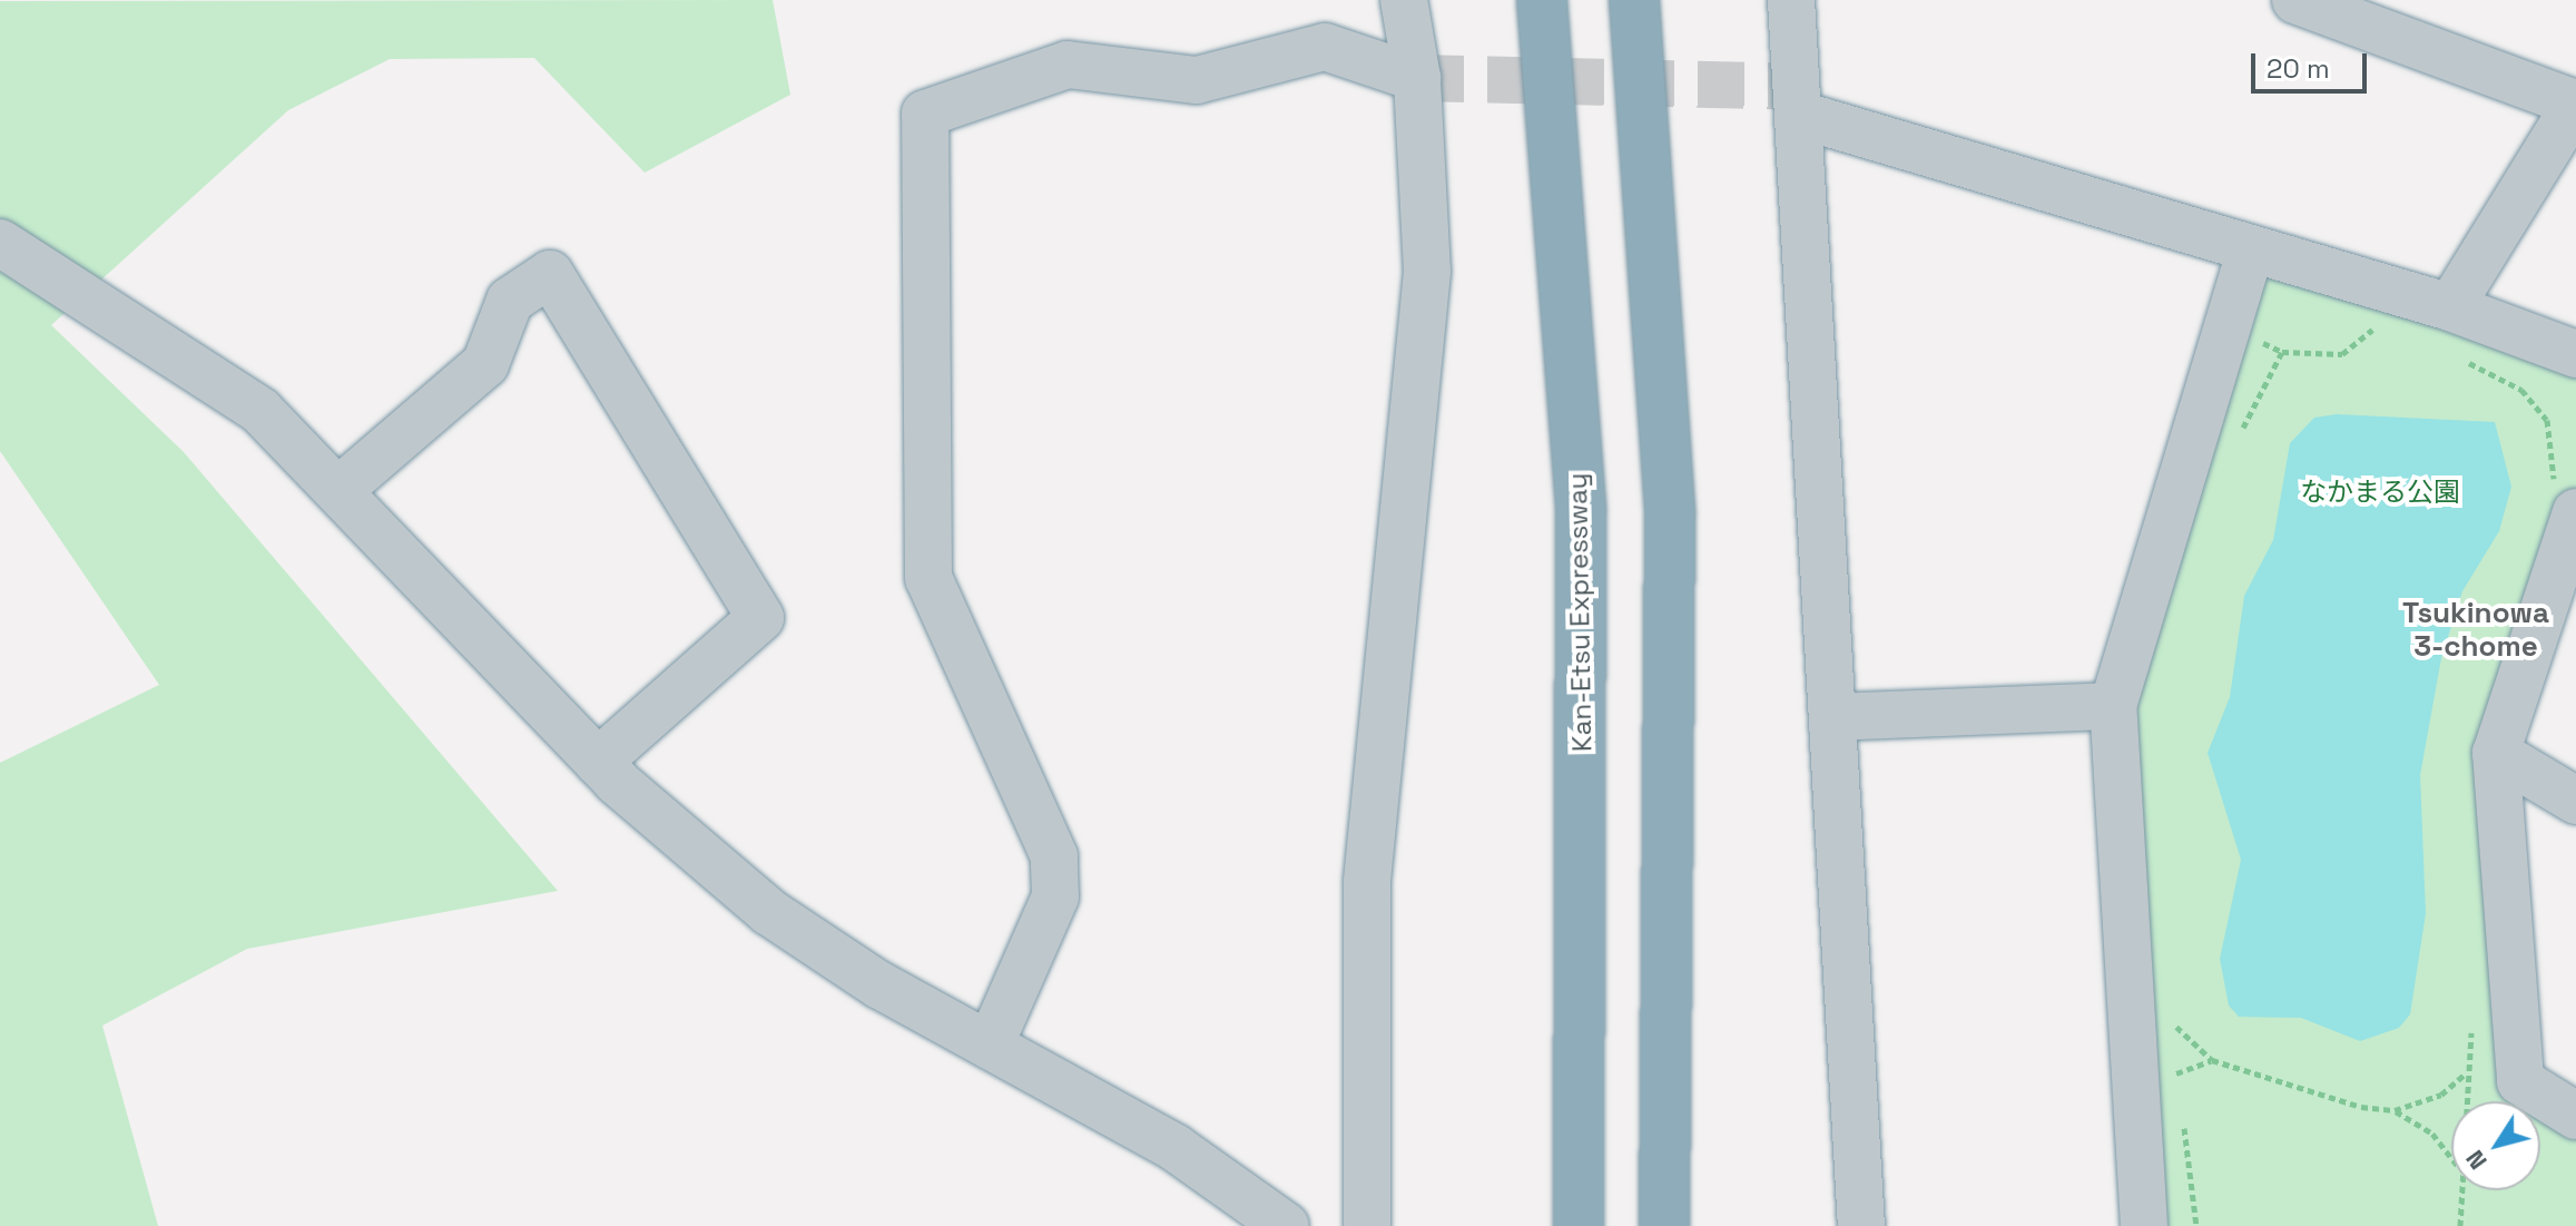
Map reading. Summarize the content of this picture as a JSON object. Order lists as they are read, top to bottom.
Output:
{
  "streets": {
    "highway": ["Kan-Etsu Expressway"]
  },
  "districts": ["Tsukinowa 3-chome"],
  "parks": ["なかまる公園"],
  "scale_bar": "20 m",
  "north": "bottom left"
}
